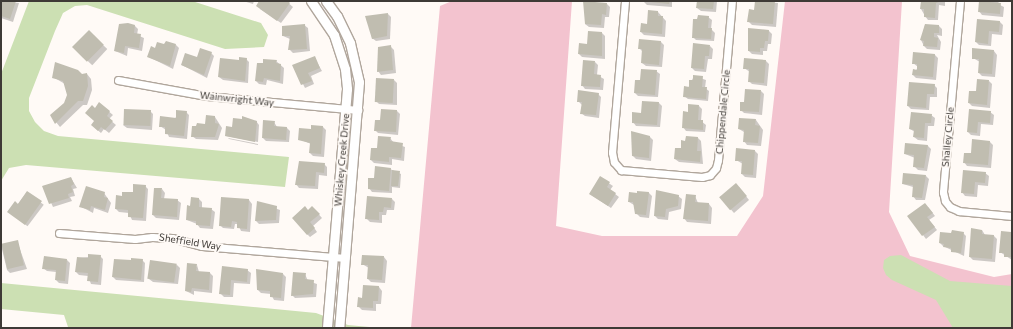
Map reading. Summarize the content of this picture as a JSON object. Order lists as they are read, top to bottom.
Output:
{
  "streets": {
    "street": [
      "Wainwright Way",
      "Chippendale Circle",
      "Shalley Circle",
      "Whiskey Creek Drive",
      "Sheffield Way"
    ]
  },
  "crossings": [
    ["Wainwright Way", "Whiskey Creek Drive"],
    ["Whiskey Creek Drive", "Sheffield Way"]
  ]
}
